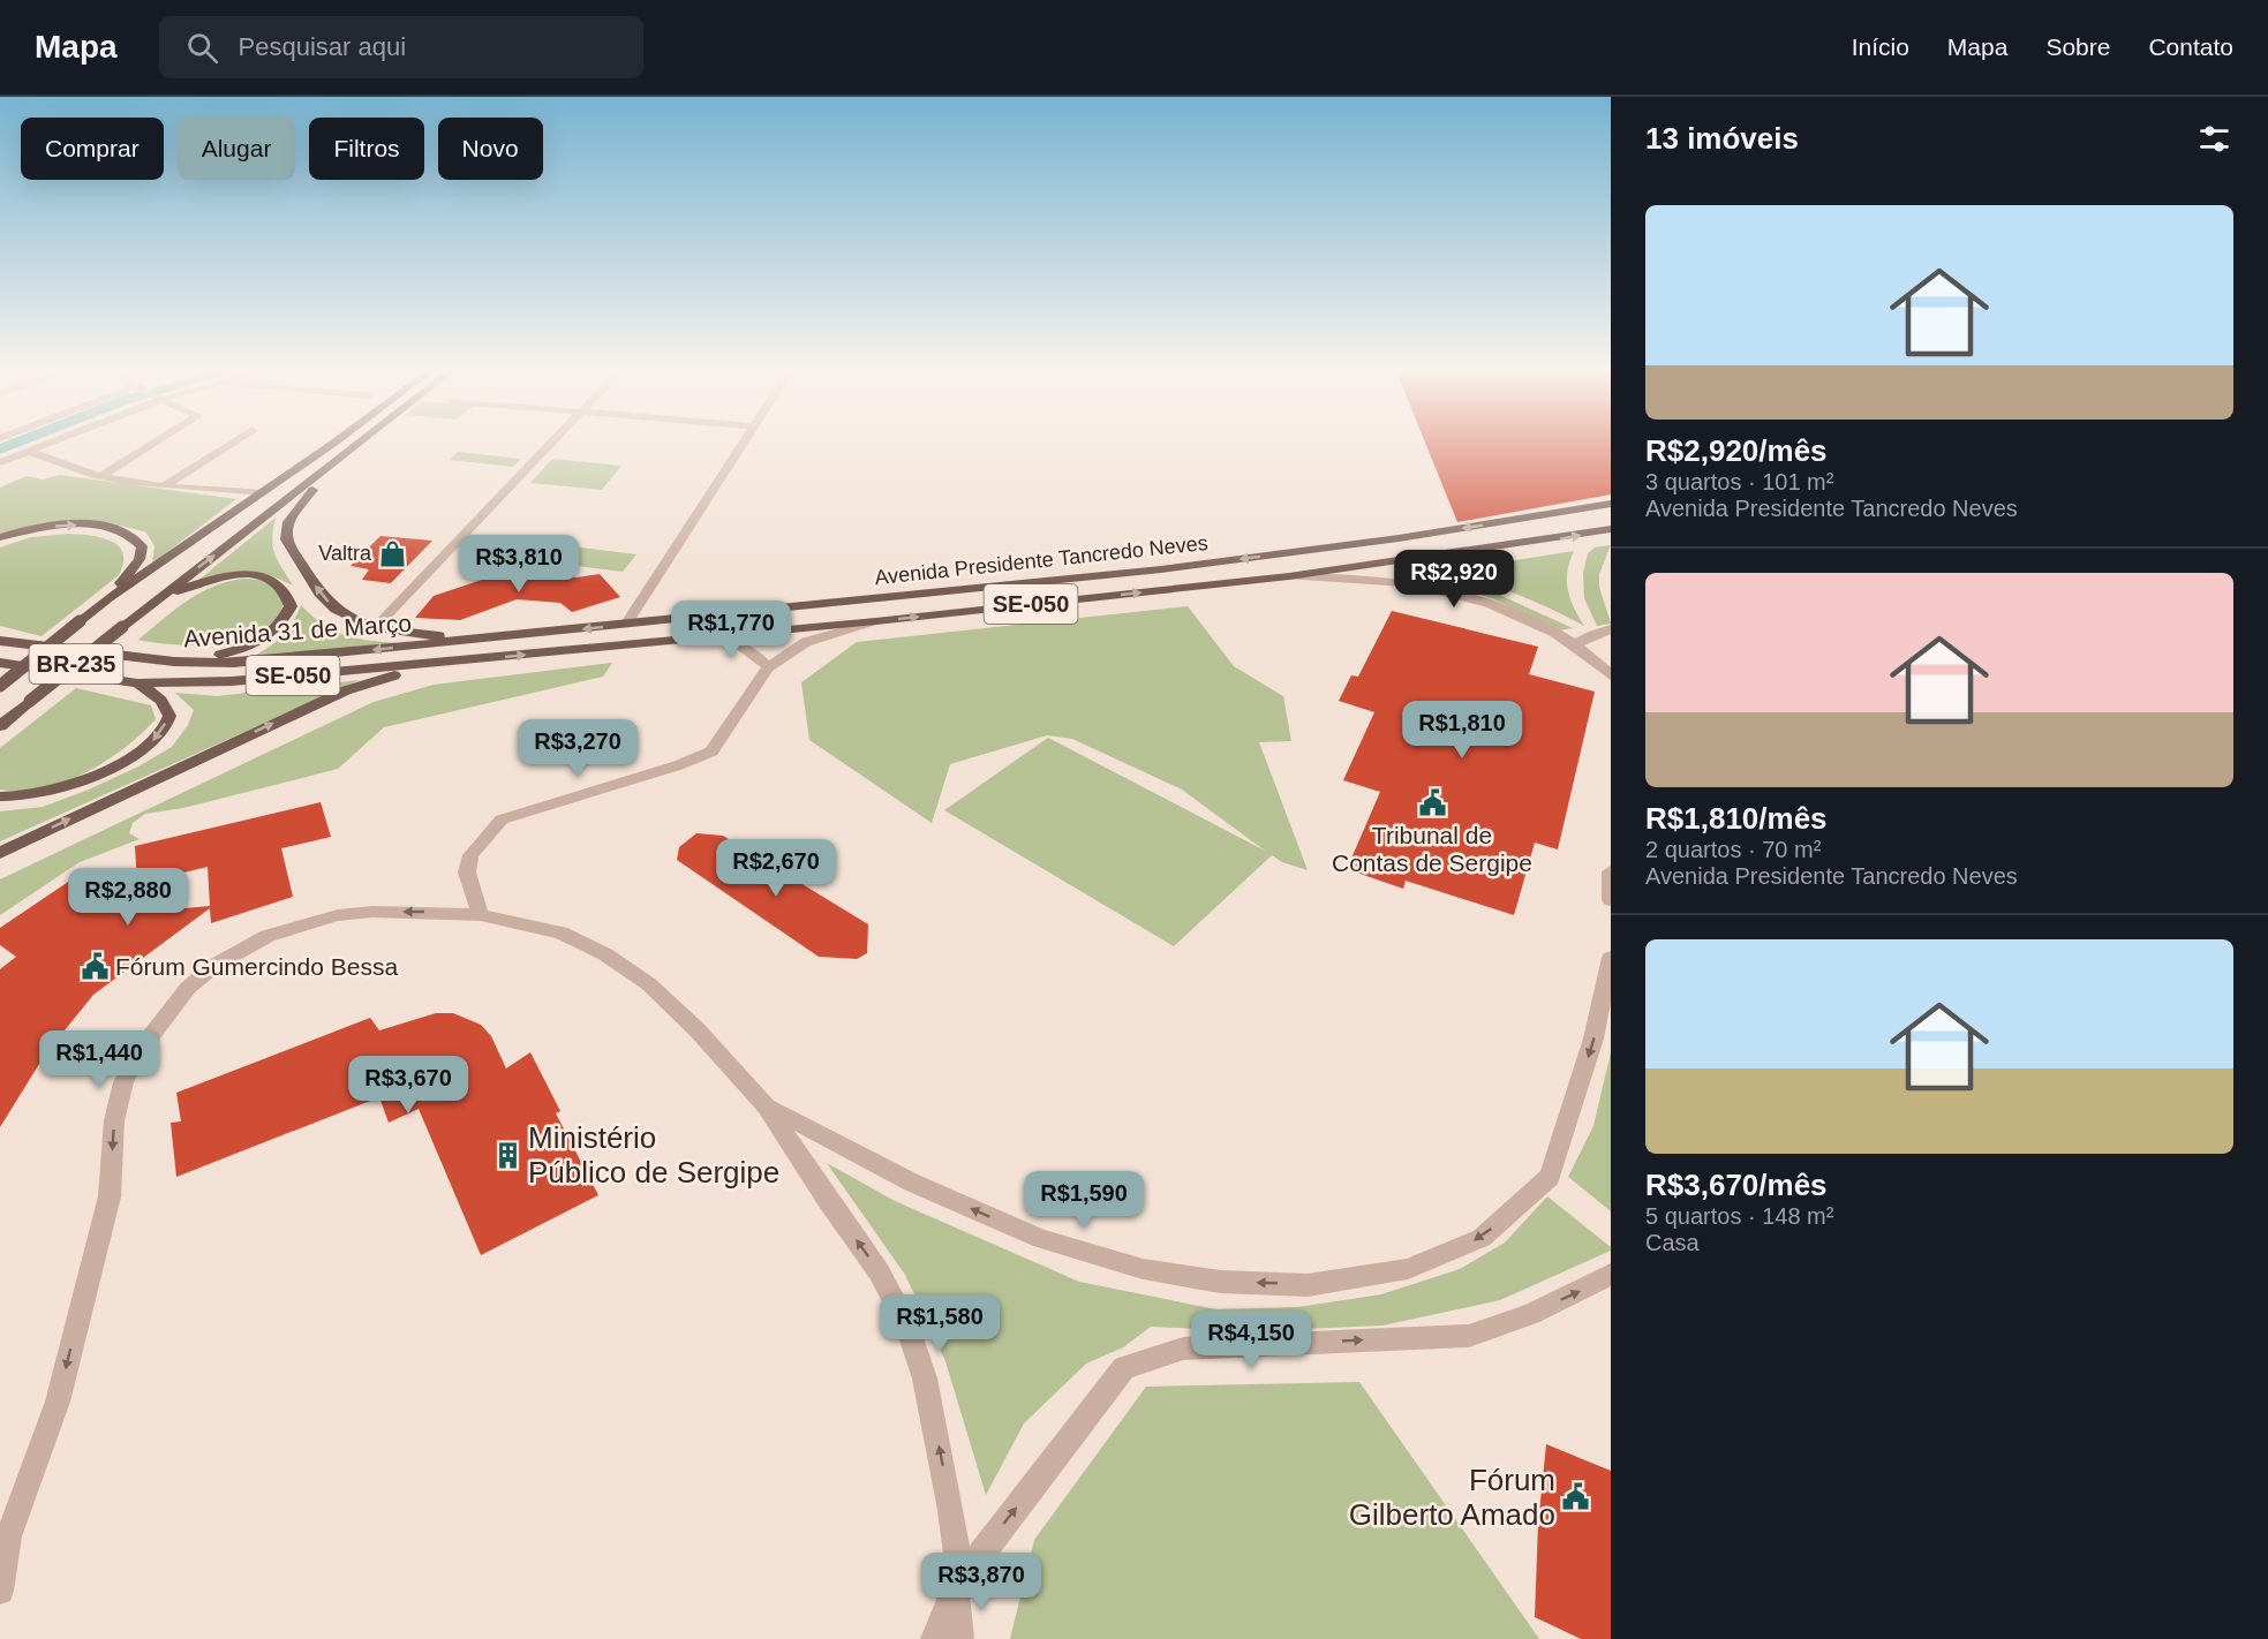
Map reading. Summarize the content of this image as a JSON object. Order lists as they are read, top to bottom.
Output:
{
  "streets": {
    "main road": [
      "Avenida Presidente Tancredo Neves",
      "SE-050",
      "Avenida 31 de Março",
      "BR-235"
    ]
  },
  "crossings": [
    ["Avenida Presidente Tancredo Neves", "Avenida 31 de Março"]
  ],
  "places": {
    "shop": ["Valtra"],
    "public building": ["Tribunal de Contas de Sergipe", "Fórum Gumercindo Bessa", "Fórum Gilberto Amado"],
    "building": ["Ministério Público de Sergipe"]
  },
  "page": {
    "header": "Mapa",
    "search": "Pesquisar aqui",
    "nav": [
      "Início",
      "Mapa",
      "Sobre",
      "Contato"
    ],
    "heading": "13 imóveis",
    "chip": [
      "Comprar",
      "Alugar",
      "Filtros",
      "Novo"
    ],
    "list": [
      {
        "name": "R$2,920/mês",
        "note": "3 quartos · 101 m² · Avenida Presidente Tancredo Neves"
      },
      {
        "name": "R$1,810/mês",
        "note": "2 quartos · 70 m² · Avenida Presidente Tancredo Neves"
      },
      {
        "name": "R$3,670/mês",
        "note": "5 quartos · 148 m² · Casa"
      }
    ],
    "price": [
      "R$3,810",
      "R$2,920",
      "R$1,770",
      "R$1,810",
      "R$3,270",
      "R$2,670",
      "R$2,880",
      "R$1,440",
      "R$3,670",
      "R$1,590",
      "R$1,580",
      "R$4,150",
      "R$3,870"
    ]
  }
}
